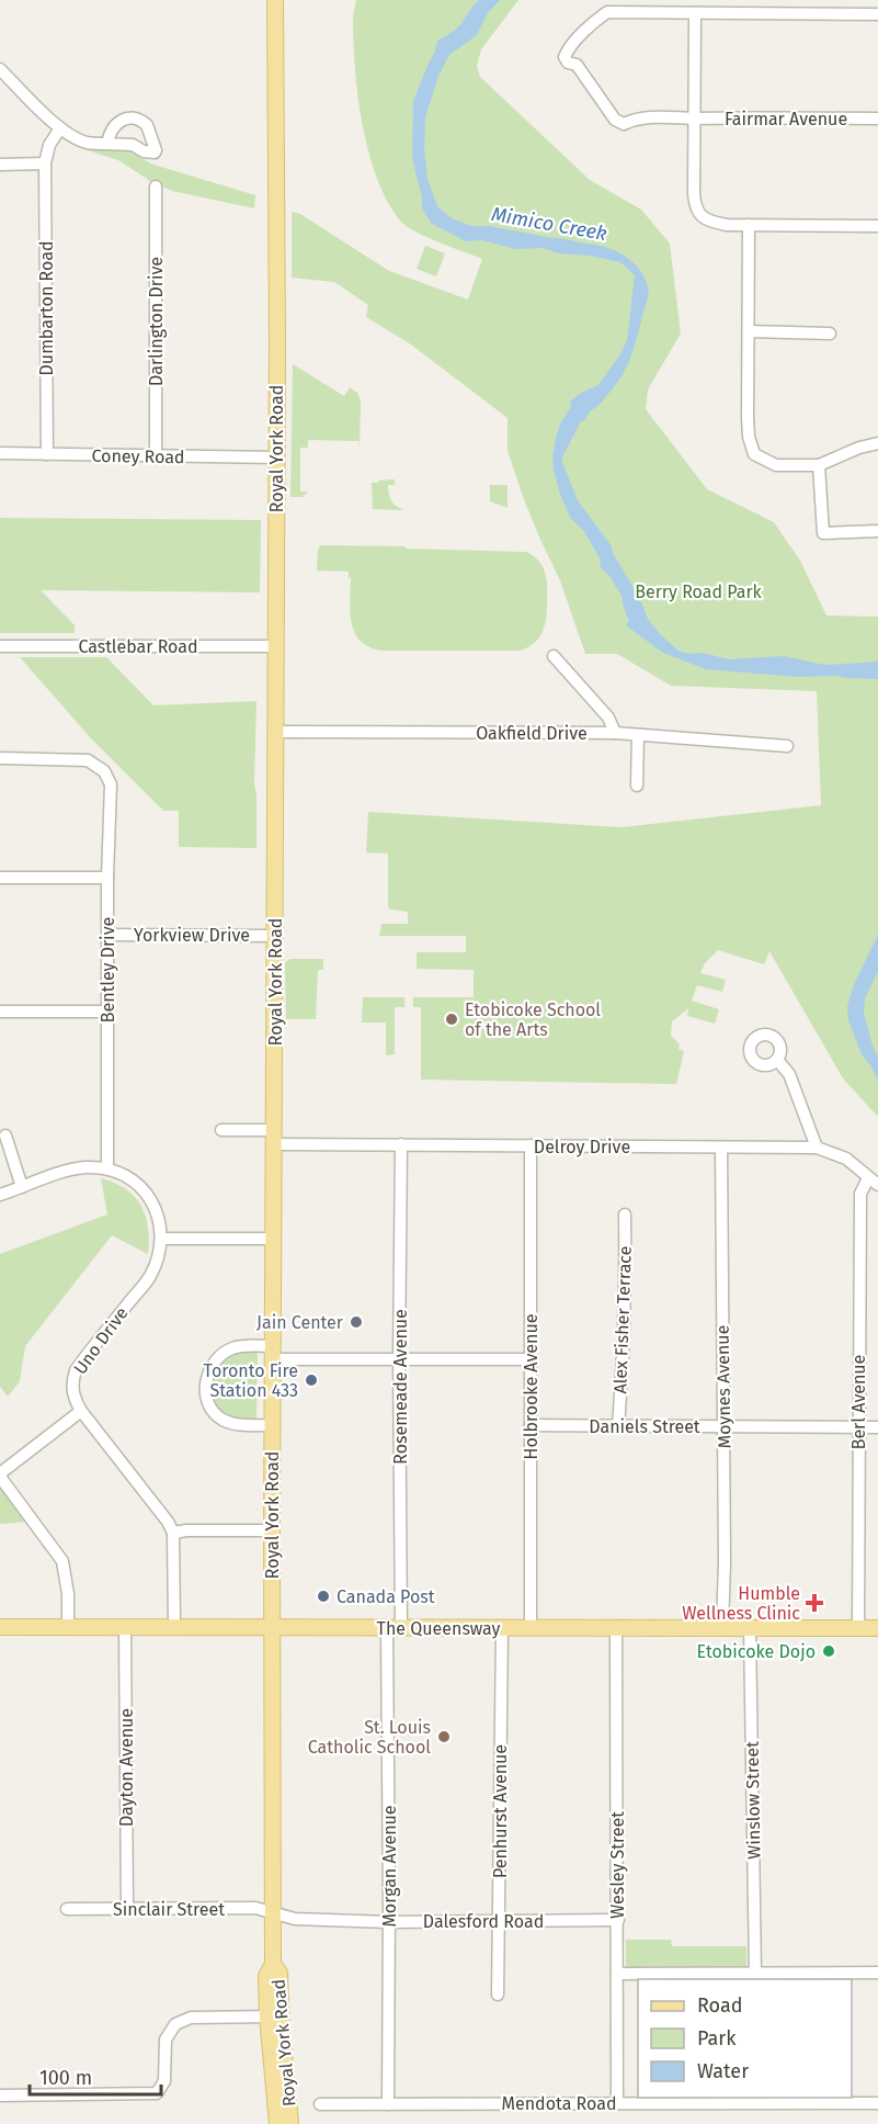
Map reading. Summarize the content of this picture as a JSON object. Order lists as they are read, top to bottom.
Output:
{
  "streets": {
    "main road": ["Royal York Road", "The Queensway"],
    "street": [
      "Fairmar Avenue",
      "Dumbarton Road",
      "Darlington Drive",
      "Coney Road",
      "Castlebar Road",
      "Oakfield Drive",
      "Yorkview Drive",
      "Bentley Drive",
      "Delroy Drive",
      "Alex Fisher Terrace",
      "Uno Drive",
      "Rosemeade Avenue",
      "Holbrooke Avenue",
      "Moynes Avenue",
      "Berl Avenue",
      "Daniels Street",
      "Dayton Avenue",
      "Winslow Street",
      "Penhurst Avenue",
      "Wesley Street",
      "Morgan Avenue",
      "Sinclair Street",
      "Dalesford Road",
      "Mendota Road"
    ]
  },
  "crossings": [
    ["Dumbarton Road", "Coney Road"],
    ["Darlington Drive", "Coney Road"],
    ["Royal York Road", "Coney Road"],
    ["Royal York Road", "Castlebar Road"],
    ["Royal York Road", "Oakfield Drive"],
    ["Royal York Road", "Yorkview Drive"],
    ["Royal York Road", "Delroy Drive"],
    ["Royal York Road", "The Queensway"],
    ["Royal York Road", "Sinclair Street"],
    ["Royal York Road", "Dalesford Road"],
    ["Yorkview Drive", "Bentley Drive"],
    ["Delroy Drive", "Rosemeade Avenue"],
    ["Delroy Drive", "Holbrooke Avenue"],
    ["Delroy Drive", "Moynes Avenue"],
    ["Delroy Drive", "Berl Avenue"],
    ["Alex Fisher Terrace", "Daniels Street"],
    ["Rosemeade Avenue", "The Queensway"],
    ["Rosemeade Avenue", "Morgan Avenue"],
    ["Holbrooke Avenue", "Daniels Street"],
    ["Holbrooke Avenue", "The Queensway"],
    ["Moynes Avenue", "Daniels Street"],
    ["Moynes Avenue", "The Queensway"],
    ["Berl Avenue", "Daniels Street"],
    ["Berl Avenue", "The Queensway"],
    ["The Queensway", "Dayton Avenue"],
    ["The Queensway", "Winslow Street"],
    ["The Queensway", "Penhurst Avenue"],
    ["The Queensway", "Wesley Street"],
    ["The Queensway", "Morgan Avenue"],
    ["Dayton Avenue", "Sinclair Street"],
    ["Penhurst Avenue", "Dalesford Road"],
    ["Wesley Street", "Dalesford Road"],
    ["Wesley Street", "Mendota Road"],
    ["Morgan Avenue", "Dalesford Road"],
    ["Morgan Avenue", "Mendota Road"],
    ["Sinclair Street", "Dalesford Road"]
  ],
  "water": ["Mimico Creek"],
  "parks": ["Berry Road Park"],
  "places": {
    "other": [
      "Etobicoke School of the Arts",
      "Jain Center",
      "Toronto Fire Station 433",
      "Canada Post",
      "Etobicoke Dojo",
      "St. Louis Catholic School"
    ],
    "health": ["Humble Wellness Clinic"]
  },
  "legend": ["Road", "Park", "Water"],
  "scale_bar": "100 m"
}
